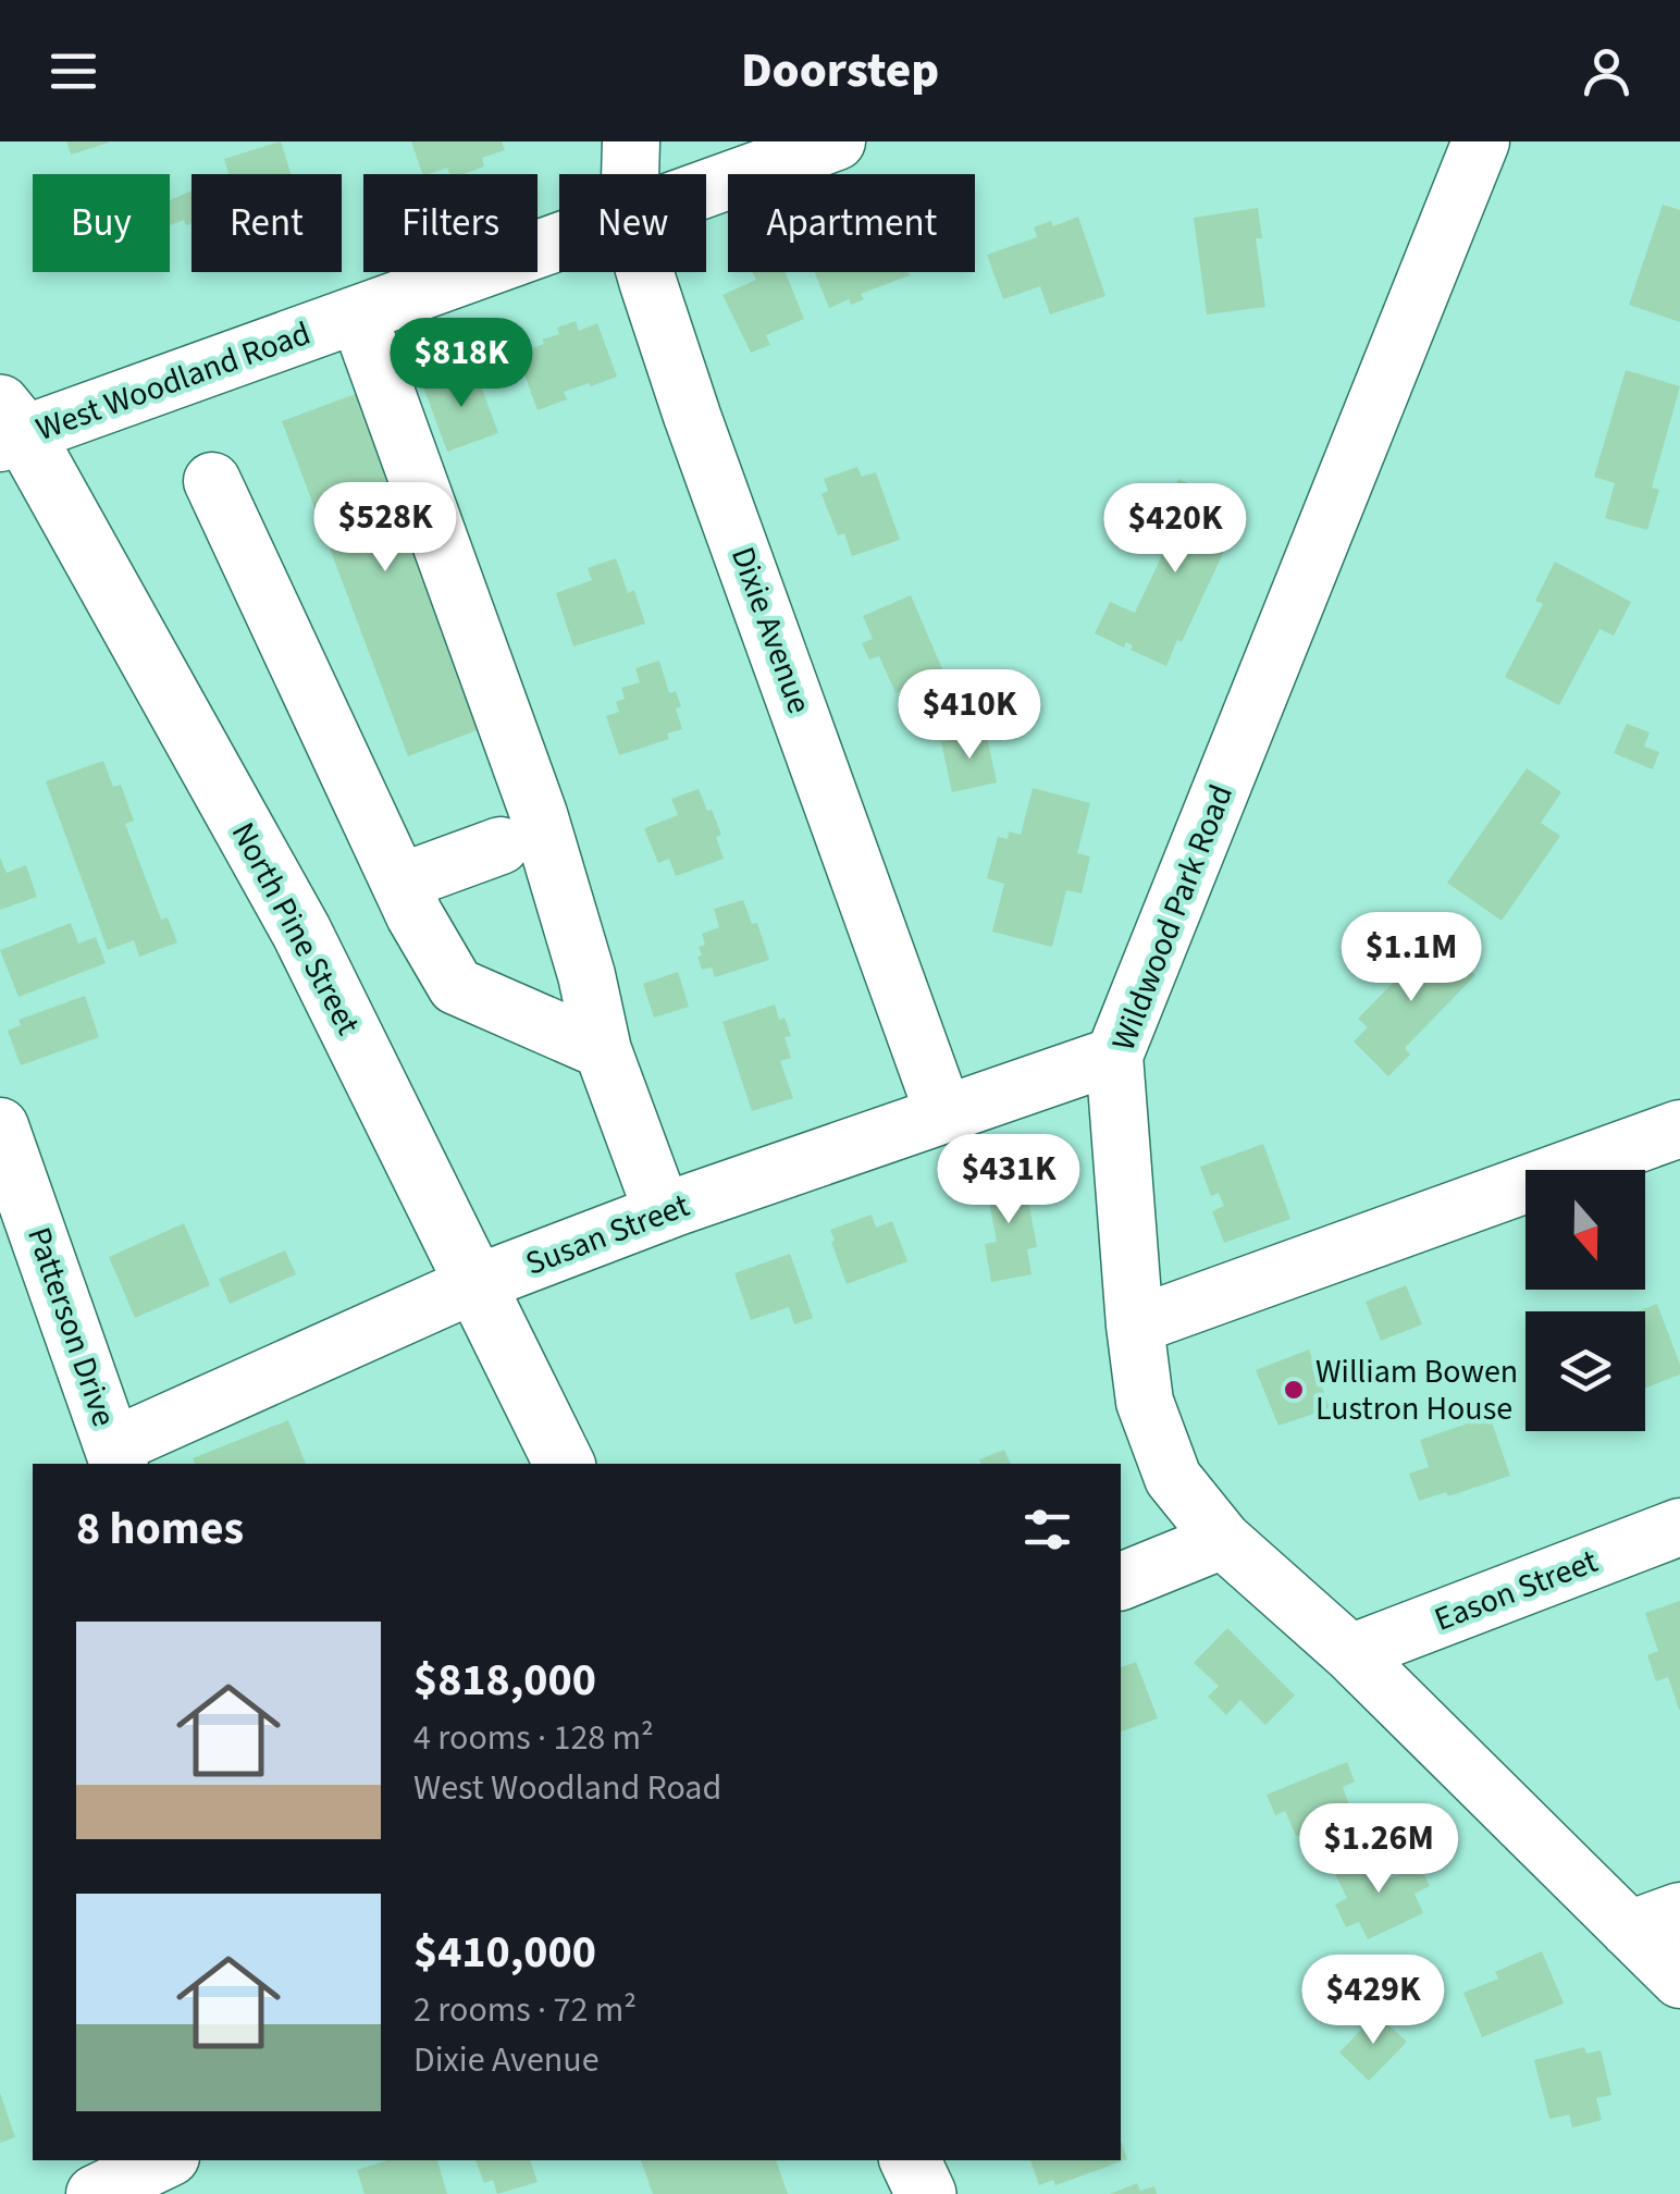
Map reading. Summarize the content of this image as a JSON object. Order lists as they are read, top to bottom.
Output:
{
  "streets": {
    "main road": ["North Pine Street"],
    "street": [
      "West Woodland Road",
      "Dixie Avenue",
      "Wildwood Park Road",
      "Susan Street",
      "Patterson Drive",
      "Eason Street"
    ]
  },
  "crossings": [
    ["West Woodland Road", "North Pine Street"],
    ["Dixie Avenue", "Susan Street"],
    ["Wildwood Park Road", "Susan Street"],
    ["Wildwood Park Road", "Eason Street"],
    ["North Pine Street", "Susan Street"],
    ["Susan Street", "Patterson Drive"]
  ],
  "places": ["William Bowen Lustron House"],
  "north": "bottom",
  "page": {
    "header": "Doorstep",
    "chip": [
      "Buy",
      "Rent",
      "Filters",
      "New",
      "Apartment"
    ],
    "price": [
      "$818K",
      "$528K",
      "$420K",
      "$410K",
      "$1.1M",
      "$431K",
      "$1.26M",
      "$429K"
    ],
    "heading": "8 homes",
    "list": [
      {
        "name": "$818,000",
        "note": "4 rooms · 128 m² · West Woodland Road"
      },
      {
        "name": "$410,000",
        "note": "2 rooms · 72 m² · Dixie Avenue"
      }
    ]
  }
}
